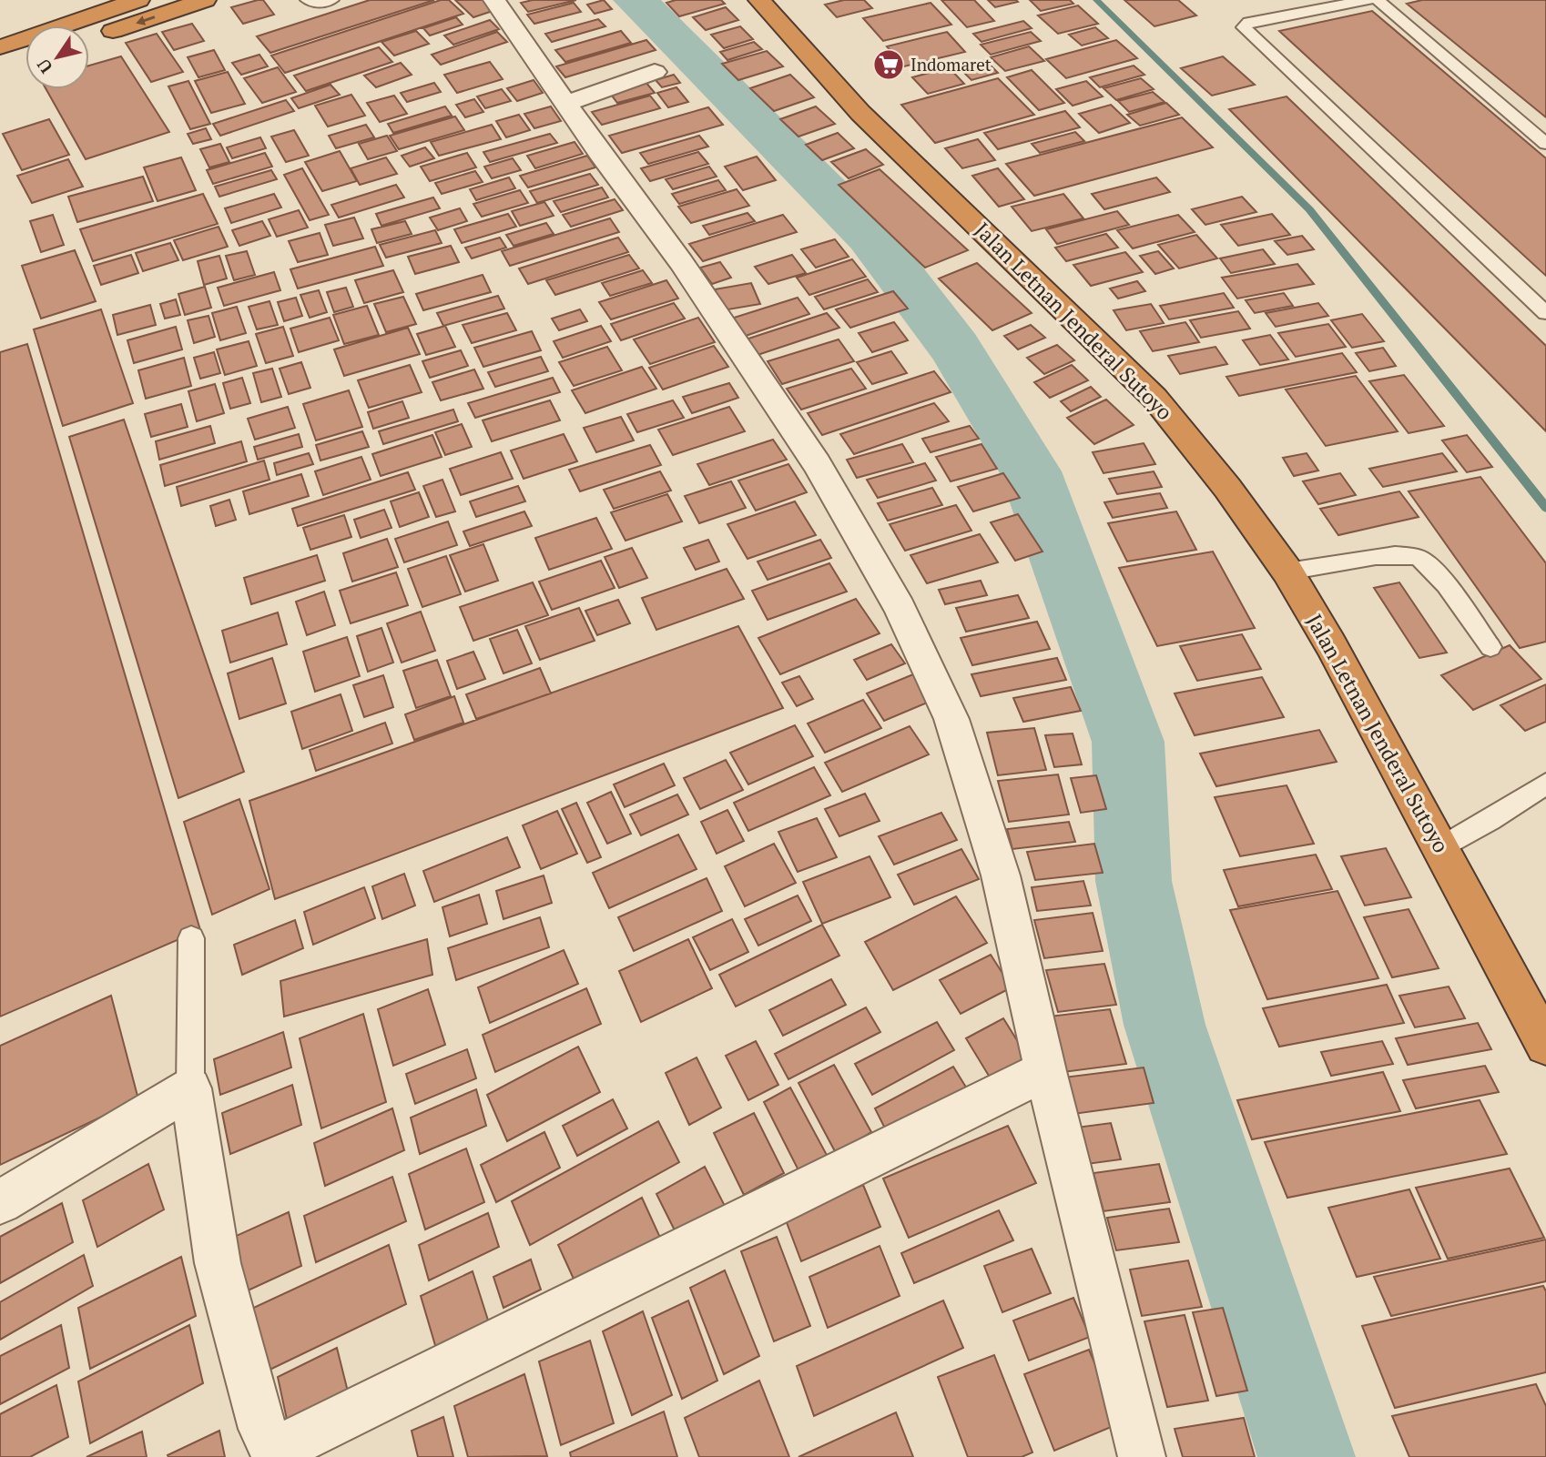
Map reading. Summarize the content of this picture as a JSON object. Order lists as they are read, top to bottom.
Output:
{
  "streets": {
    "highway": ["Jalan Letnan Jenderal Sutoyo"]
  },
  "places": {
    "supermarket": ["Indomaret"]
  },
  "north": "bottom left"
}
